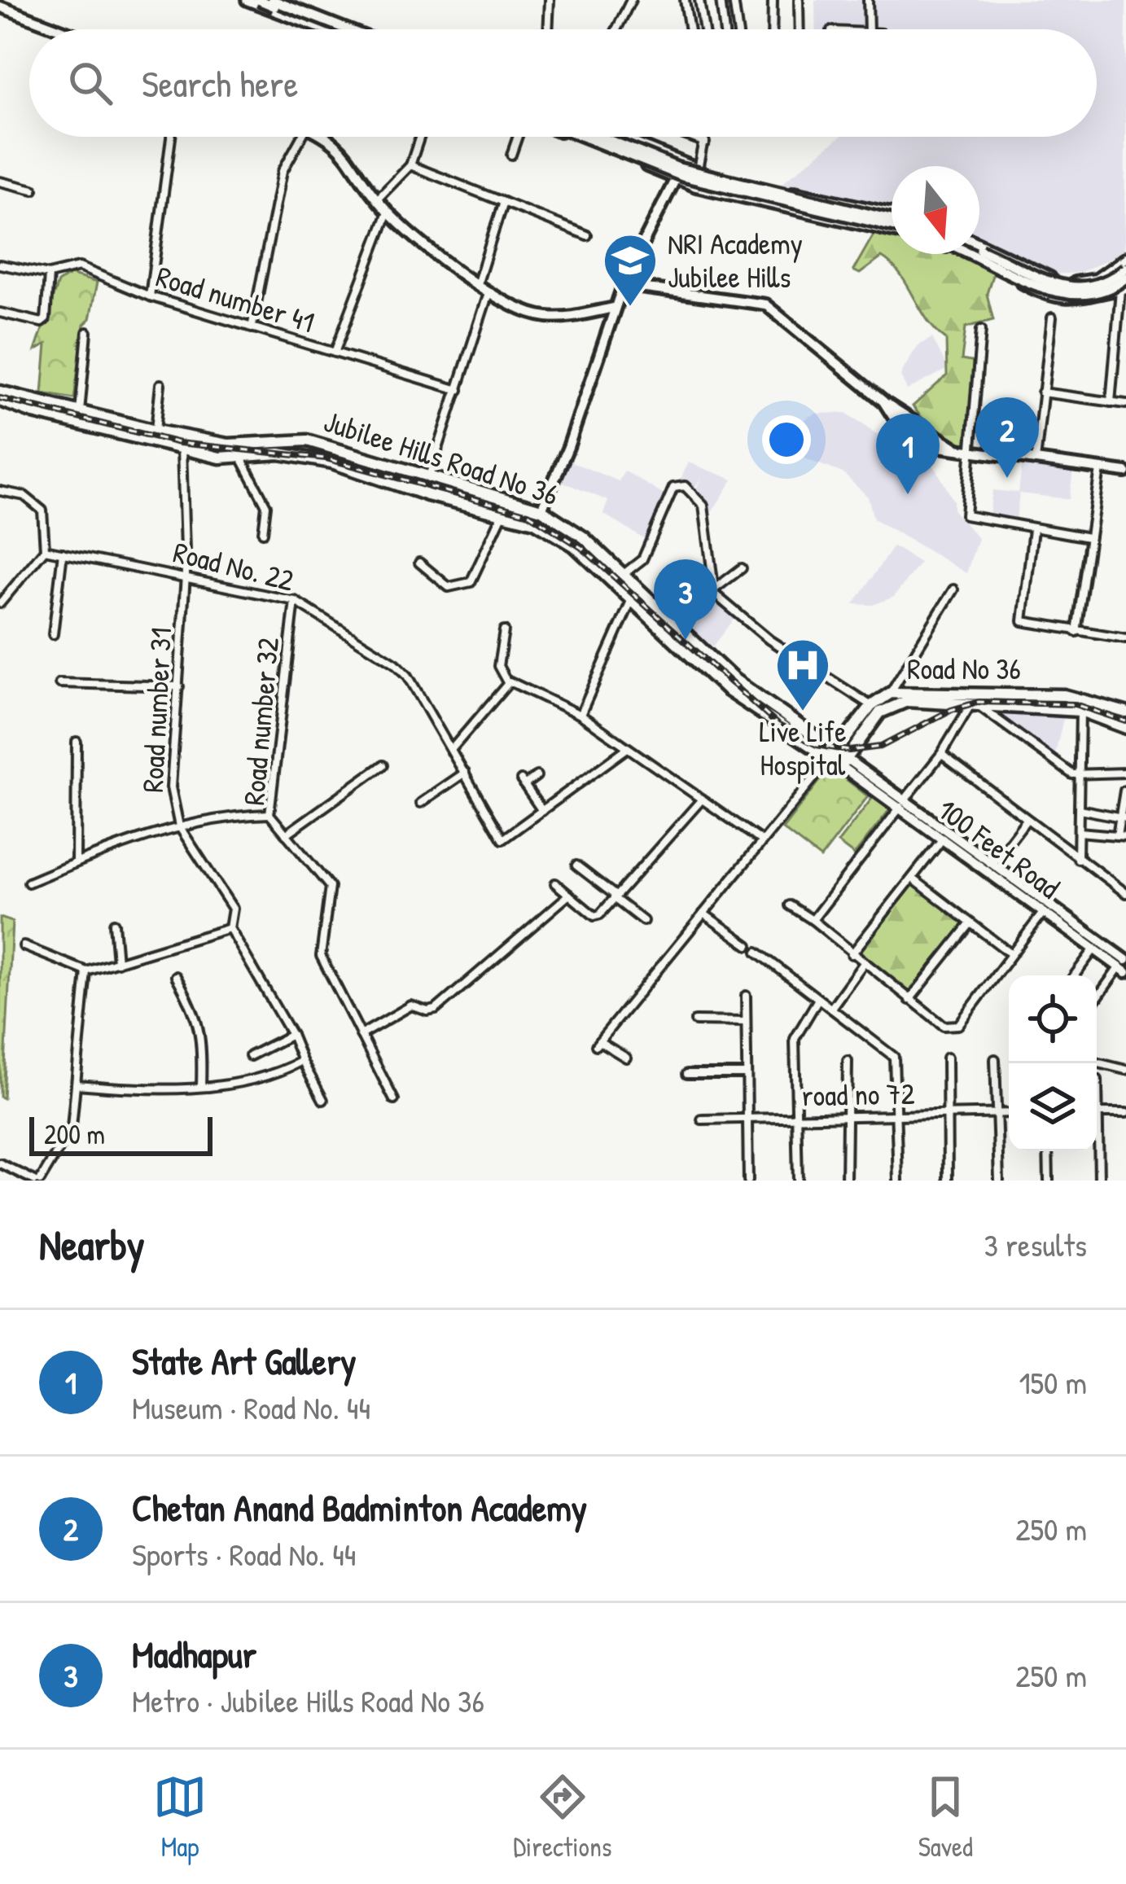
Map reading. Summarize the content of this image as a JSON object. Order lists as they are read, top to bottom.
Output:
{
  "streets": {
    "main road": ["Jubilee Hills Road No 36", "Road No 36", "100 Feet Road"],
    "street": [
      "Road number 41",
      "Road No. 22",
      "Road number 31",
      "Road number 32",
      "road no 72"
    ]
  },
  "crossings": [
    ["Jubilee Hills Road No 36", "Road No 36"],
    ["Jubilee Hills Road No 36", "Road number 31"],
    ["Jubilee Hills Road No 36", "100 Feet Road"],
    ["Road No. 22", "Road number 31"],
    ["Road No. 22", "Road number 32"],
    ["Road No 36", "100 Feet Road"]
  ],
  "places": {
    "school or university": ["NRI Academy Jubilee Hills"],
    "hospital": ["Live Life Hospital"]
  },
  "scale_bar": "200 m",
  "north": "bottom",
  "page": {
    "search": "Search here",
    "pins": ["2", "1", "3"],
    "scale": "200 m",
    "heading": ["Nearby", "3 results"],
    "list": [
      {
        "mark": "1",
        "name": "State Art Gallery",
        "note": "Museum · Road No. 44",
        "value": "150 m"
      },
      {
        "mark": "2",
        "name": "Chetan Anand Badminton Academy",
        "note": "Sports · Road No. 44",
        "value": "250 m"
      },
      {
        "mark": "3",
        "name": "Madhapur",
        "note": "Metro · Jubilee Hills Road No 36",
        "value": "250 m"
      }
    ],
    "nav": ["Map", "Directions", "Saved"]
  }
}
